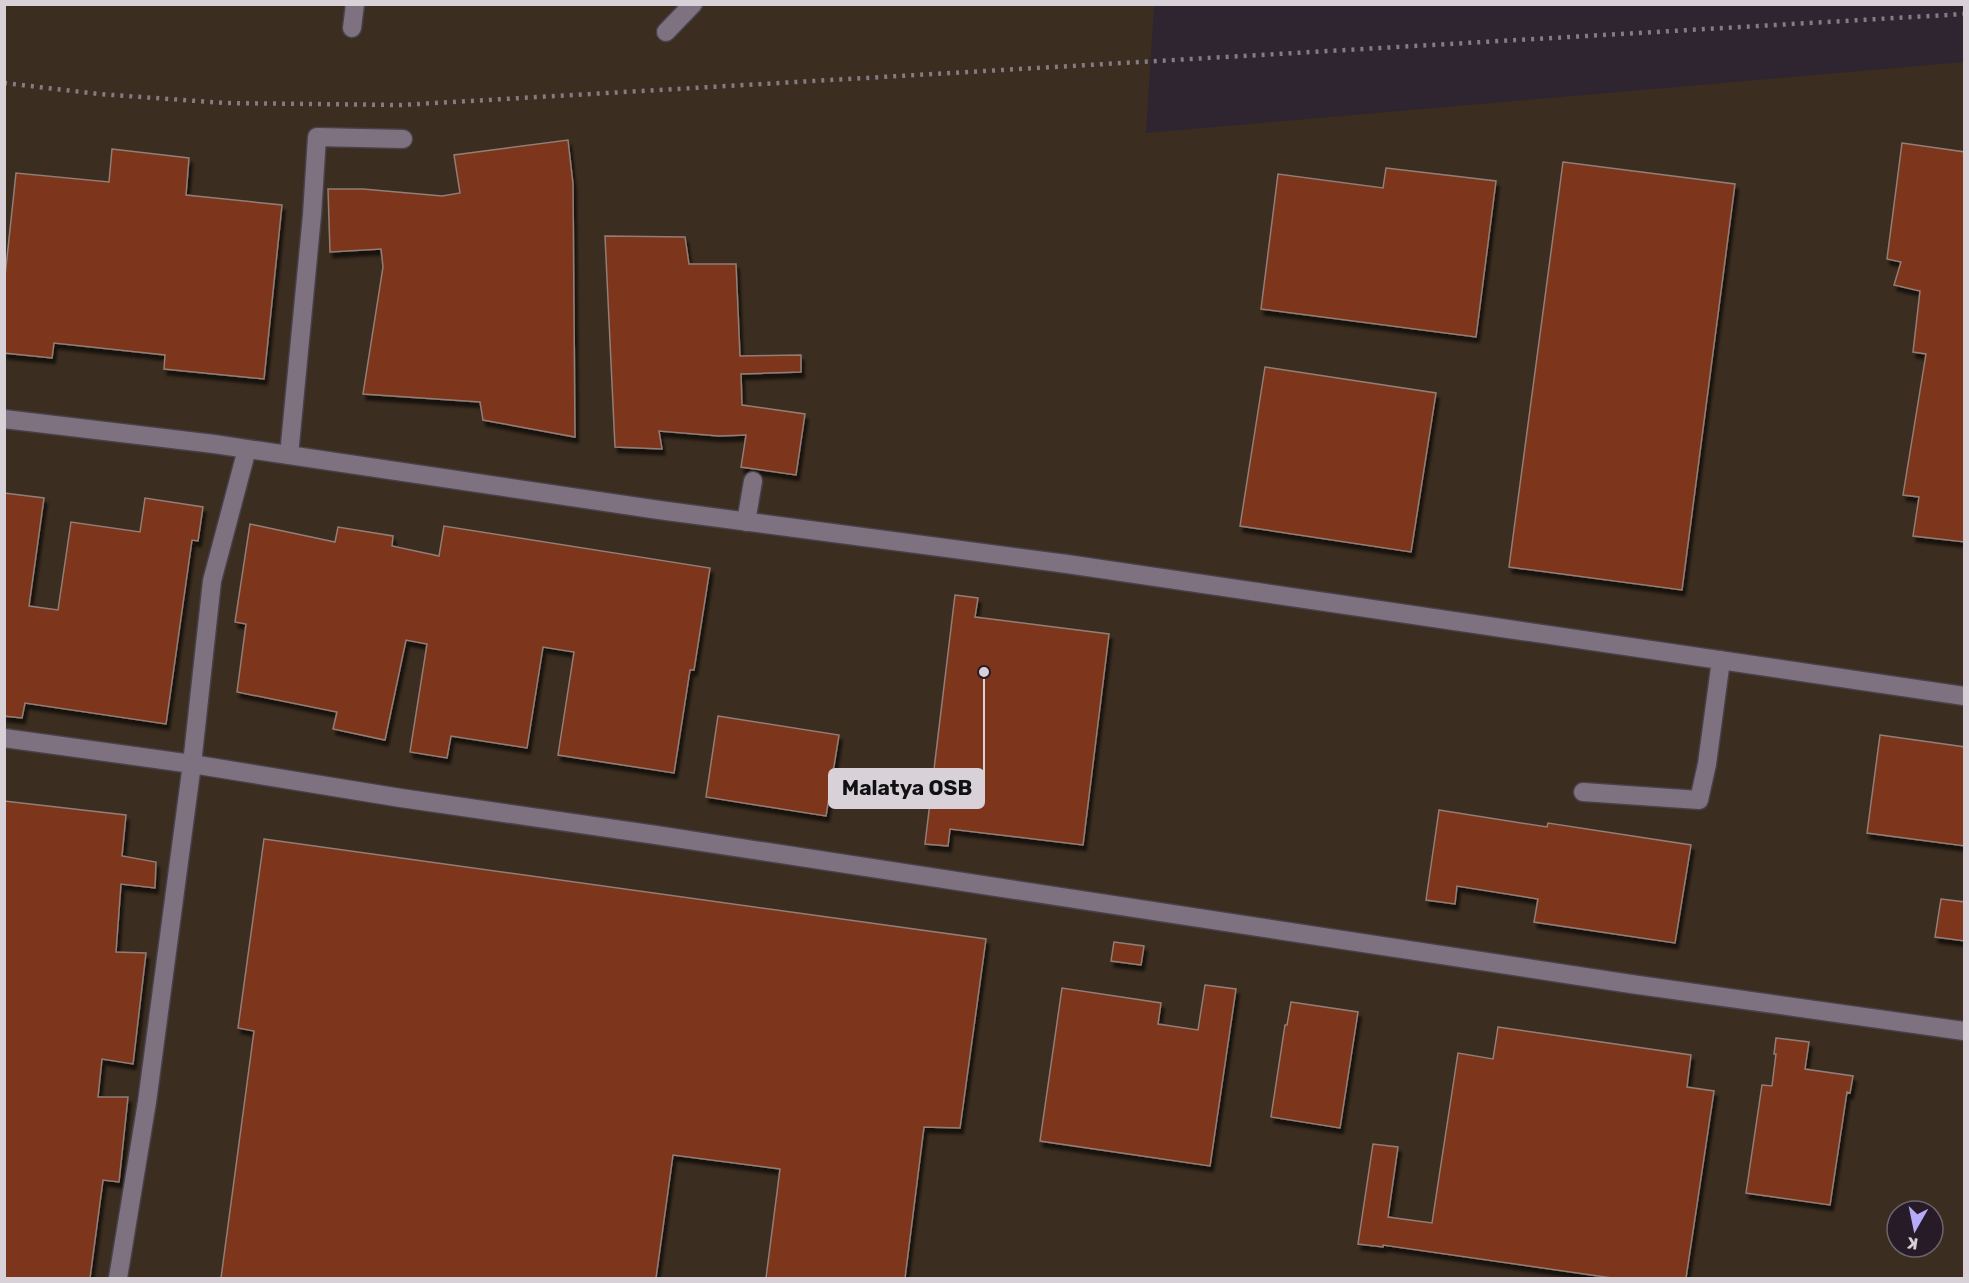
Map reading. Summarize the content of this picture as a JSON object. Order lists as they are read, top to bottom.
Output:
{
  "places": ["Malatya OSB"],
  "north": "bottom"
}
